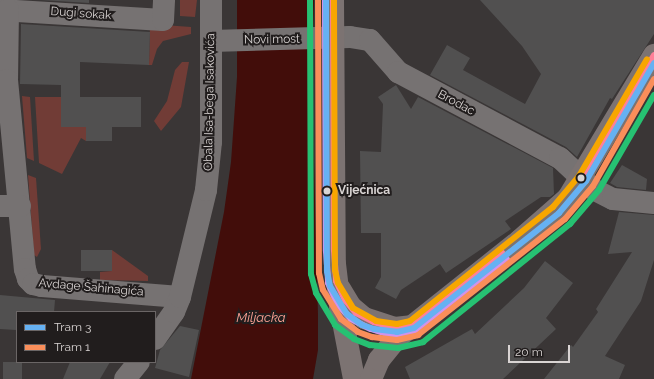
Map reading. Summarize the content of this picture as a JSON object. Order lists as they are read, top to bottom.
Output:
{
  "streets": {
    "street": [
      "Dugi sokak",
      "Novi most",
      "Obala Isa-bega Isakovića",
      "Brodac",
      "Avdage Šahinagića"
    ]
  },
  "crossings": [
    ["Dugi sokak", "Avdage Šahinagića"],
    ["Novi most", "Obala Isa-bega Isakovića"],
    ["Novi most", "Brodac"],
    ["Obala Isa-bega Isakovića", "Avdage Šahinagića"]
  ],
  "water": ["Miljacka"],
  "places": ["Vijećnica"],
  "lines": ["tram line 3", "tram line 1"],
  "legend": ["Tram 3", "Tram 1"],
  "scale_bar": "20 m"
}
